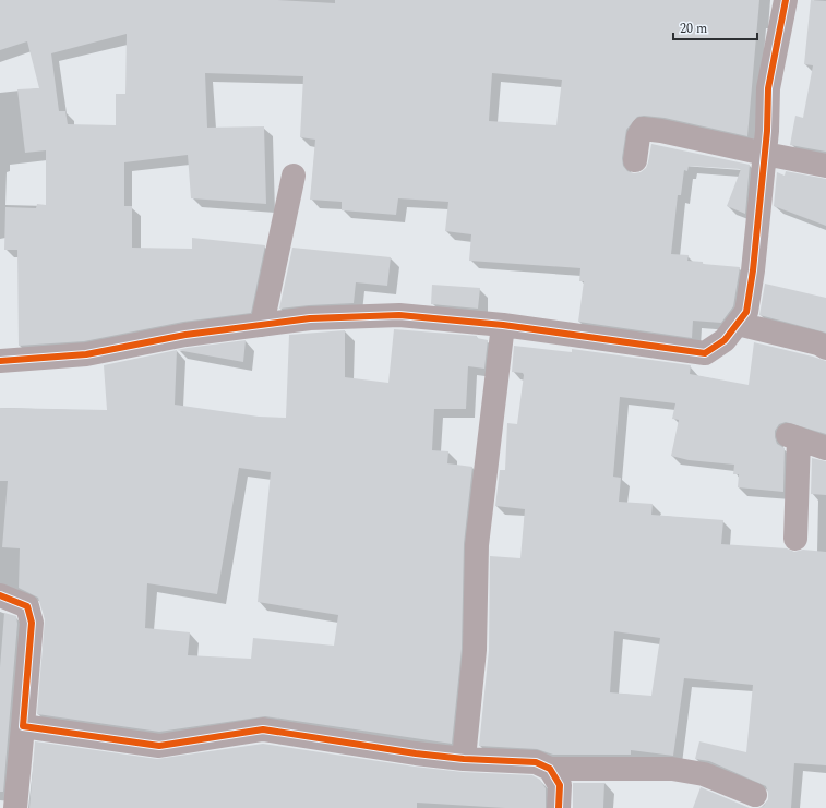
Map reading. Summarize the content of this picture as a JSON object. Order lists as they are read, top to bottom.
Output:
{
  "scale_bar": "20 m"
}
